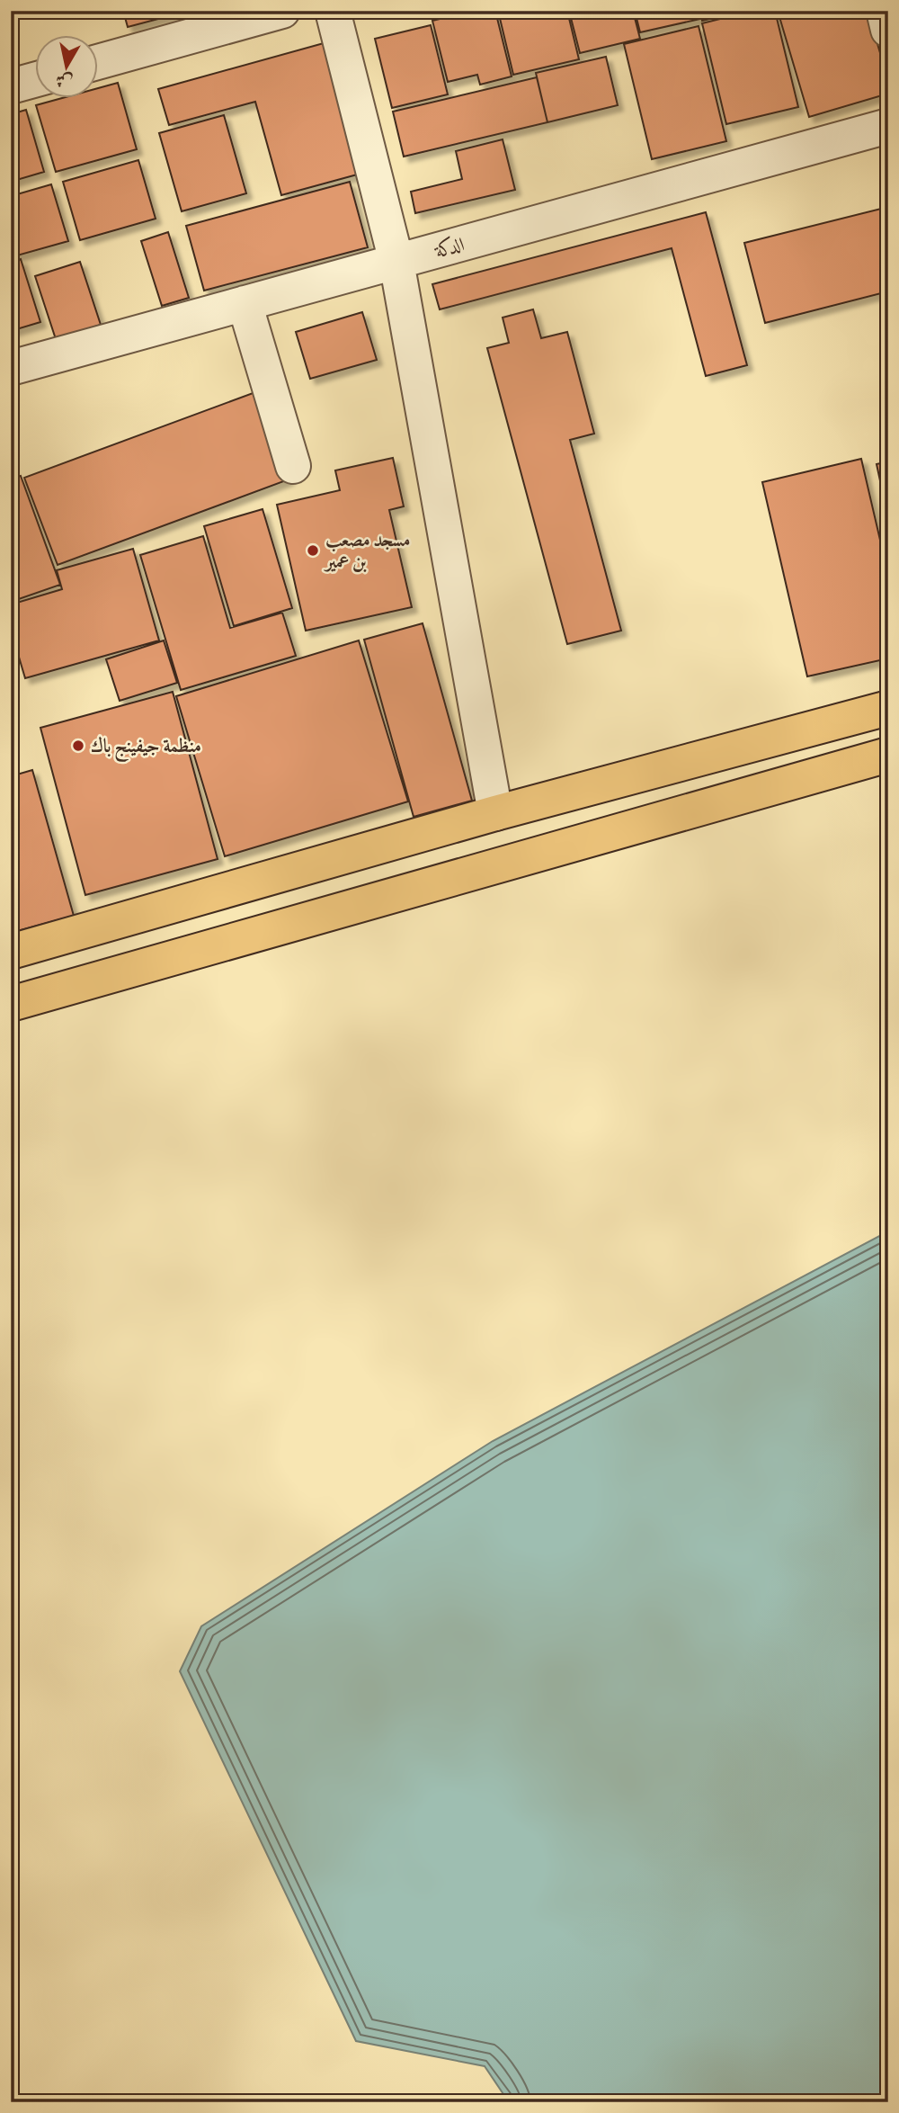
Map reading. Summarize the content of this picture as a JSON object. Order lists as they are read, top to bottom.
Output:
{
  "streets": {
    "street": ["الدكة"]
  },
  "places": ["مسجد مصعب بن عمير", "منظمة جيفينج باك"],
  "north": "bottom"
}
